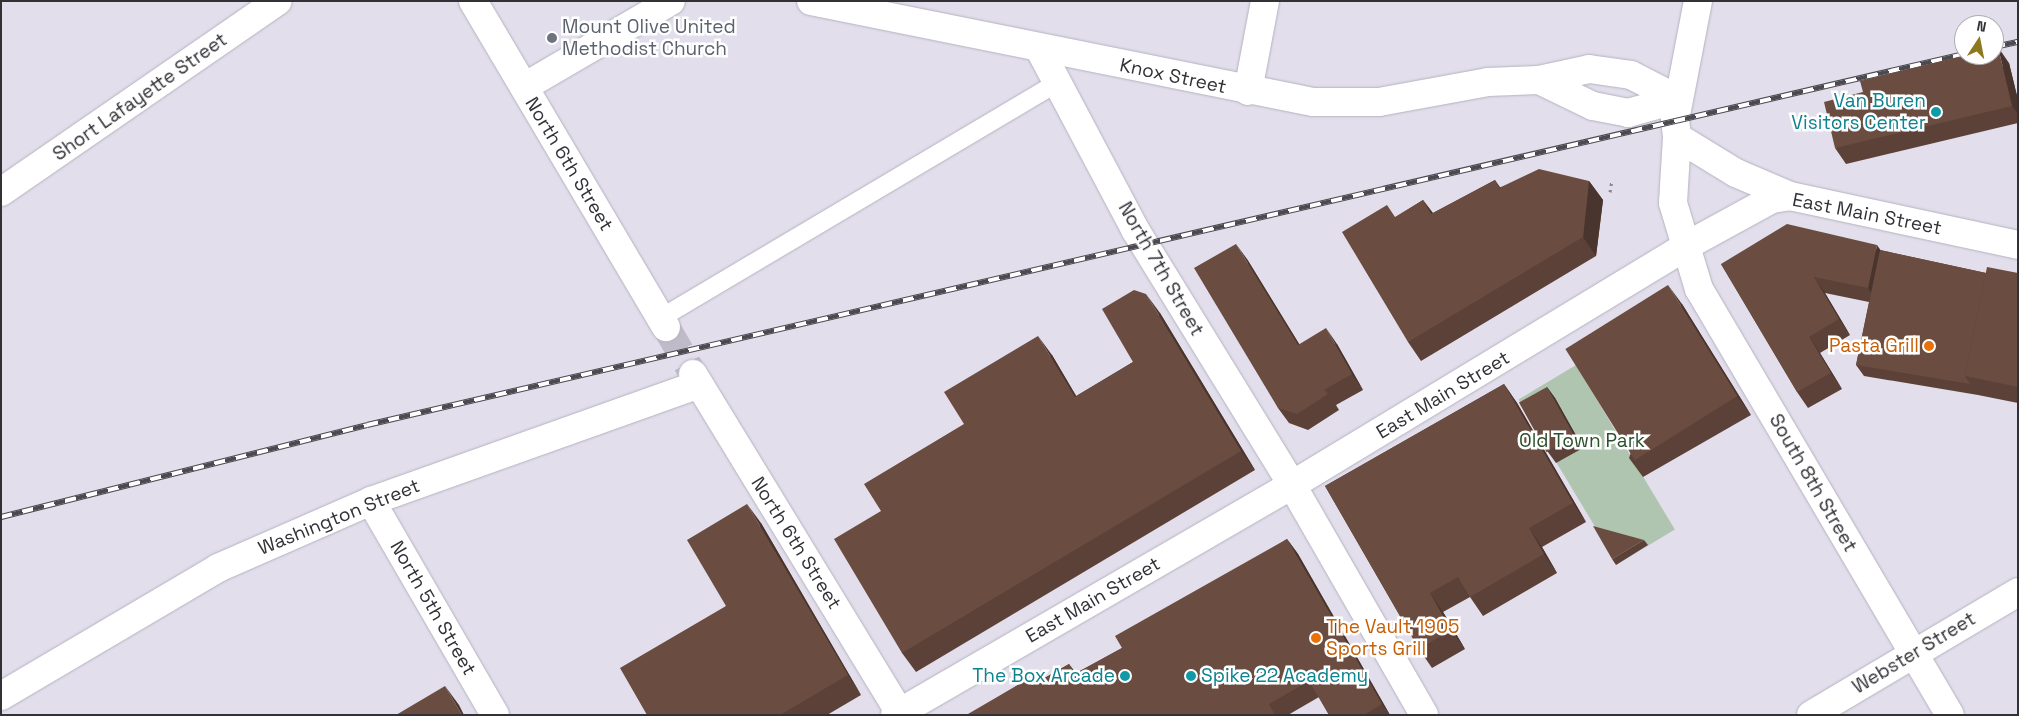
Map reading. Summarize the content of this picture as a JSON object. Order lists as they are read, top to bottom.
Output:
{
  "streets": {
    "street": [
      "Knox Street",
      "Short Lafayette Street",
      "North 6th Street",
      "East Main Street",
      "North 7th Street",
      "South 8th Street",
      "Washington Street",
      "North 5th Street",
      "Webster Street"
    ]
  },
  "crossings": [
    ["Knox Street", "North 7th Street"],
    ["Knox Street", "South 8th Street"],
    ["North 6th Street", "East Main Street"],
    ["North 6th Street", "Washington Street"],
    ["East Main Street", "North 7th Street"],
    ["East Main Street", "South 8th Street"],
    ["South 8th Street", "Webster Street"],
    ["Washington Street", "North 5th Street"]
  ],
  "parks": ["Old Town Park"],
  "places": [
    "Mount Olive United Methodist Church",
    "Van Buren Visitors Center",
    "Pasta Grill",
    "The Vault 1905 Sports Grill",
    "The Box Arcade",
    "Spike 22 Academy"
  ],
  "north": "top"
}
